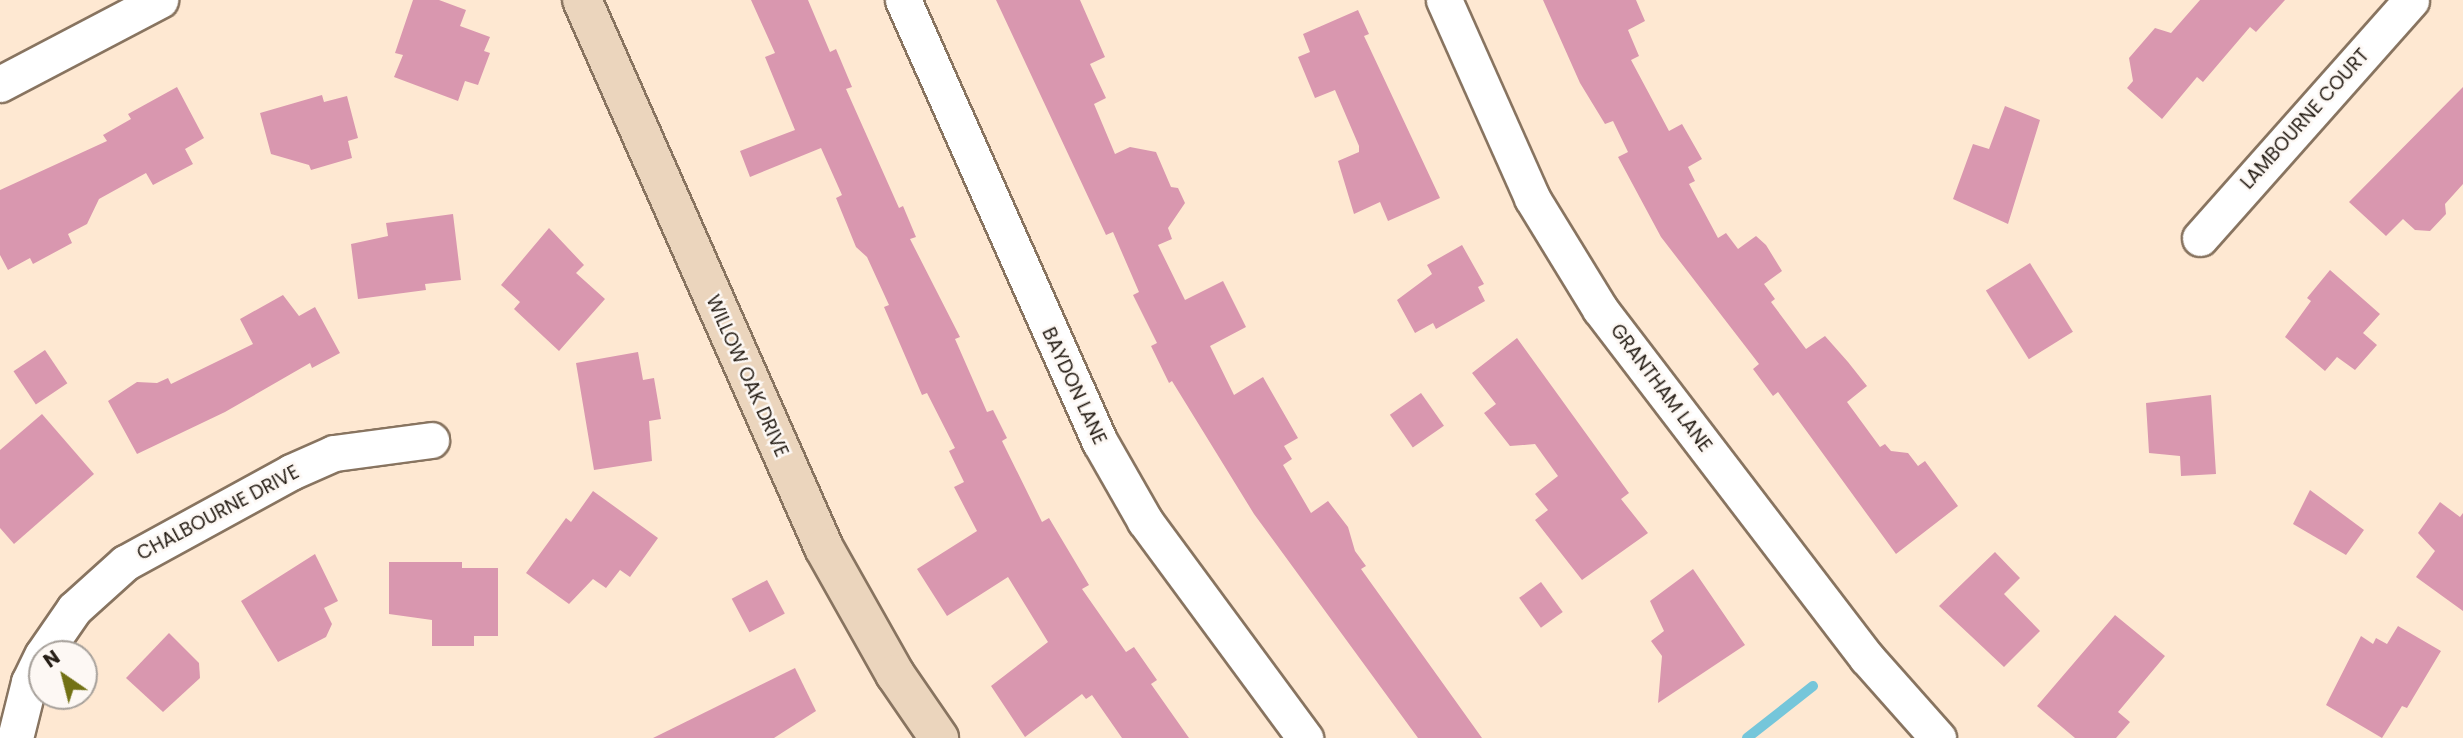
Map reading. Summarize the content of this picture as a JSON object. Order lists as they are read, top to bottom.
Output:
{
  "streets": {
    "street": [
      "LAMBOURNE COURT",
      "WILLOW OAK DRIVE",
      "BAYDON LANE",
      "GRANTHAM LANE",
      "CHALBOURNE DRIVE"
    ]
  },
  "north": "top left"
}
